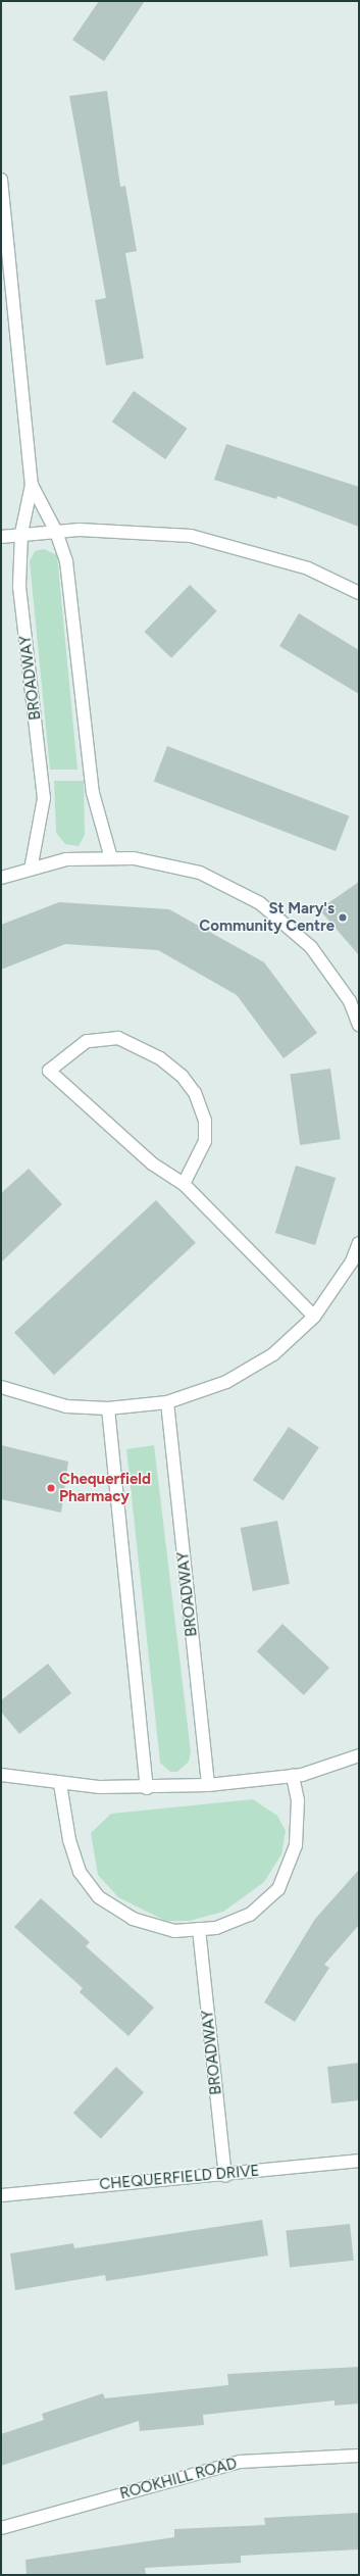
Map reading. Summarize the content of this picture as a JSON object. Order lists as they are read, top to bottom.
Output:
{
  "streets": {
    "street": ["BROADWAY", "CHEQUERFIELD DRIVE", "ROOKHILL ROAD"]
  },
  "crossings": [
    ["BROADWAY", "CHEQUERFIELD DRIVE"]
  ],
  "places": ["St Mary's Community Centre", "Chequerfield Pharmacy"]
}
